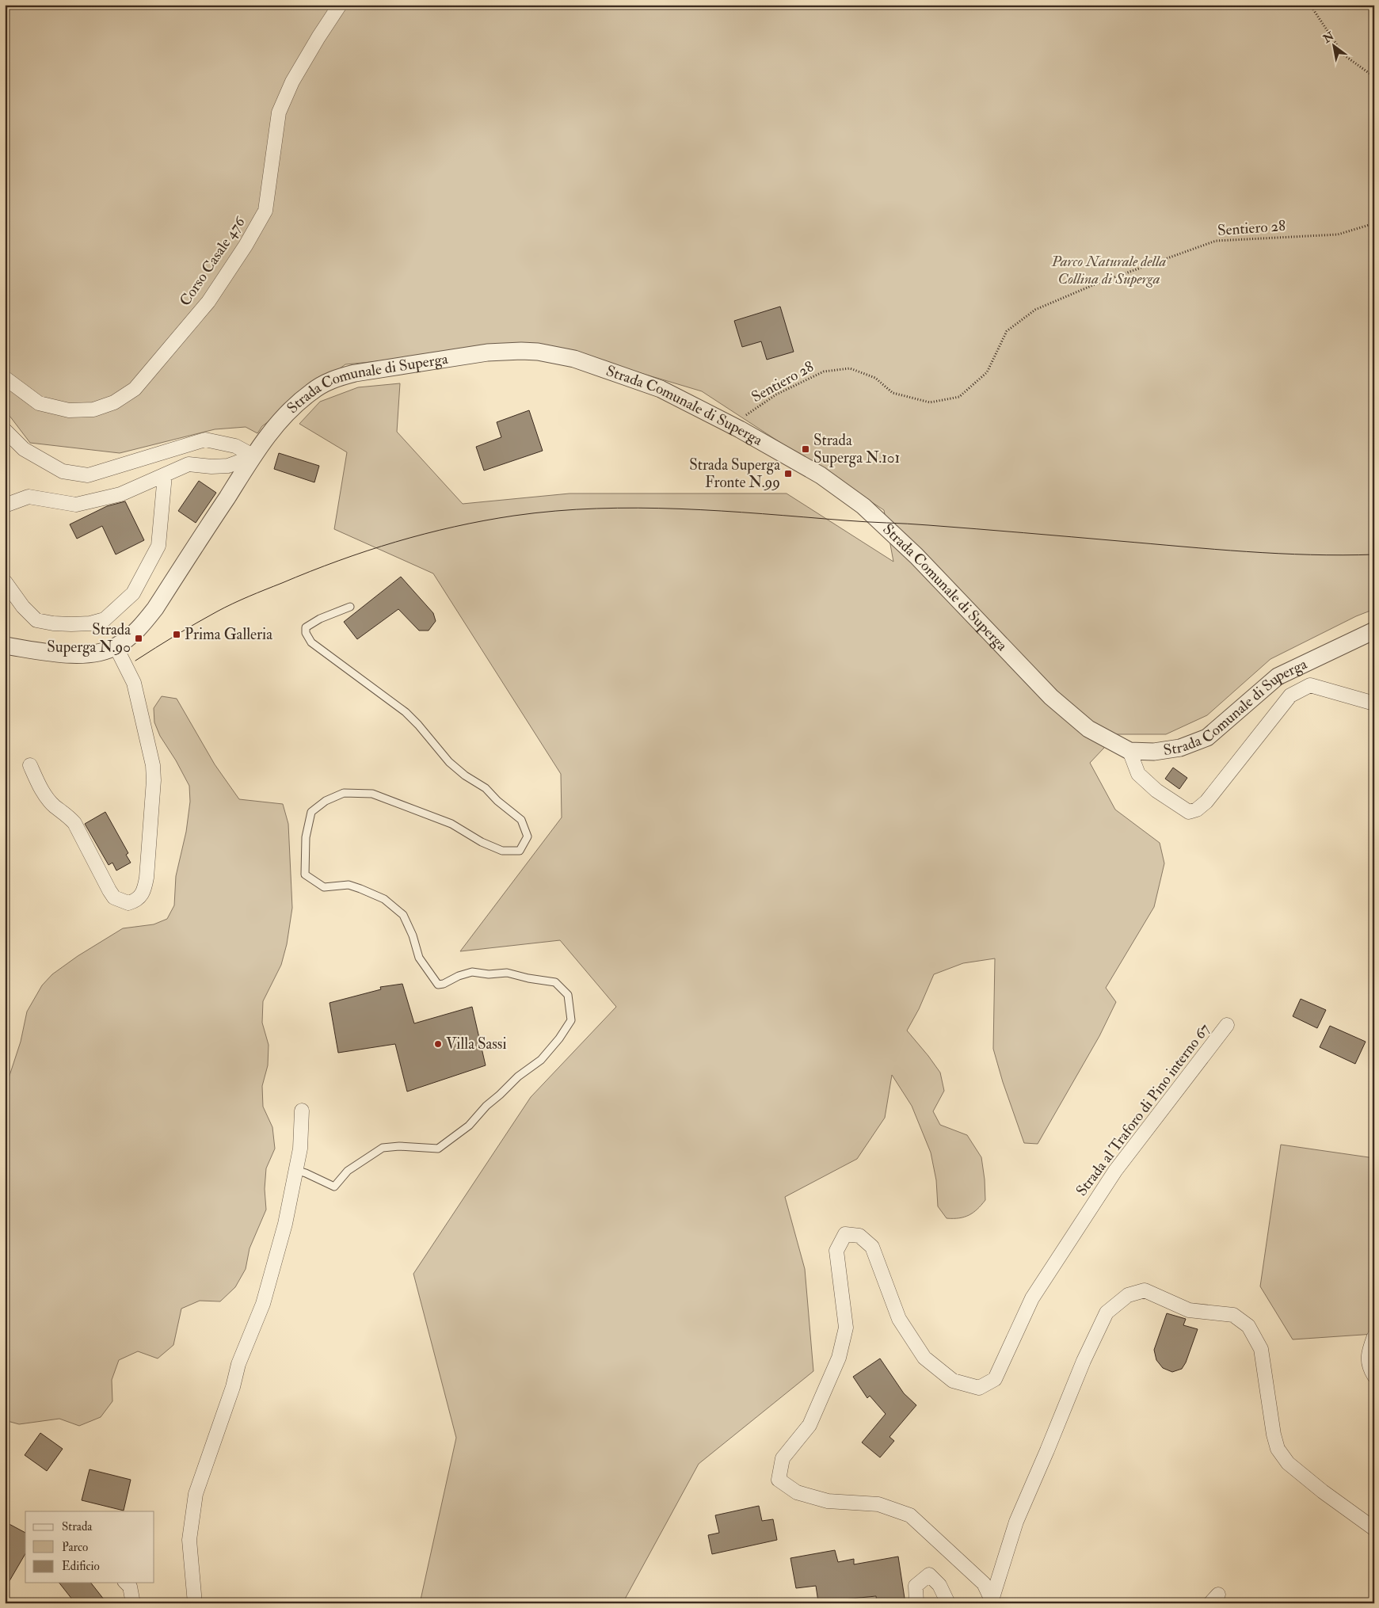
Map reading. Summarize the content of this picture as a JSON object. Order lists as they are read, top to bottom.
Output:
{
  "streets": {
    "street": ["Corso Casale 476", "Strada Comunale di Superga", "Strada al Traforo di Pino interno 67"],
    "path": ["Sentiero 28"]
  },
  "crossings": [
    ["Sentiero 28", "Strada Comunale di Superga"]
  ],
  "parks": ["Parco Naturale della Collina di Superga"],
  "places": {
    "transit": [
      "Strada Superga N.101",
      "Strada Superga Fronte N.99",
      "Prima Galleria",
      "Strada Superga N.90"
    ],
    "other": ["Villa Sassi"]
  },
  "legend": ["Strada", "Parco", "Edificio"],
  "north": "top left"
}
